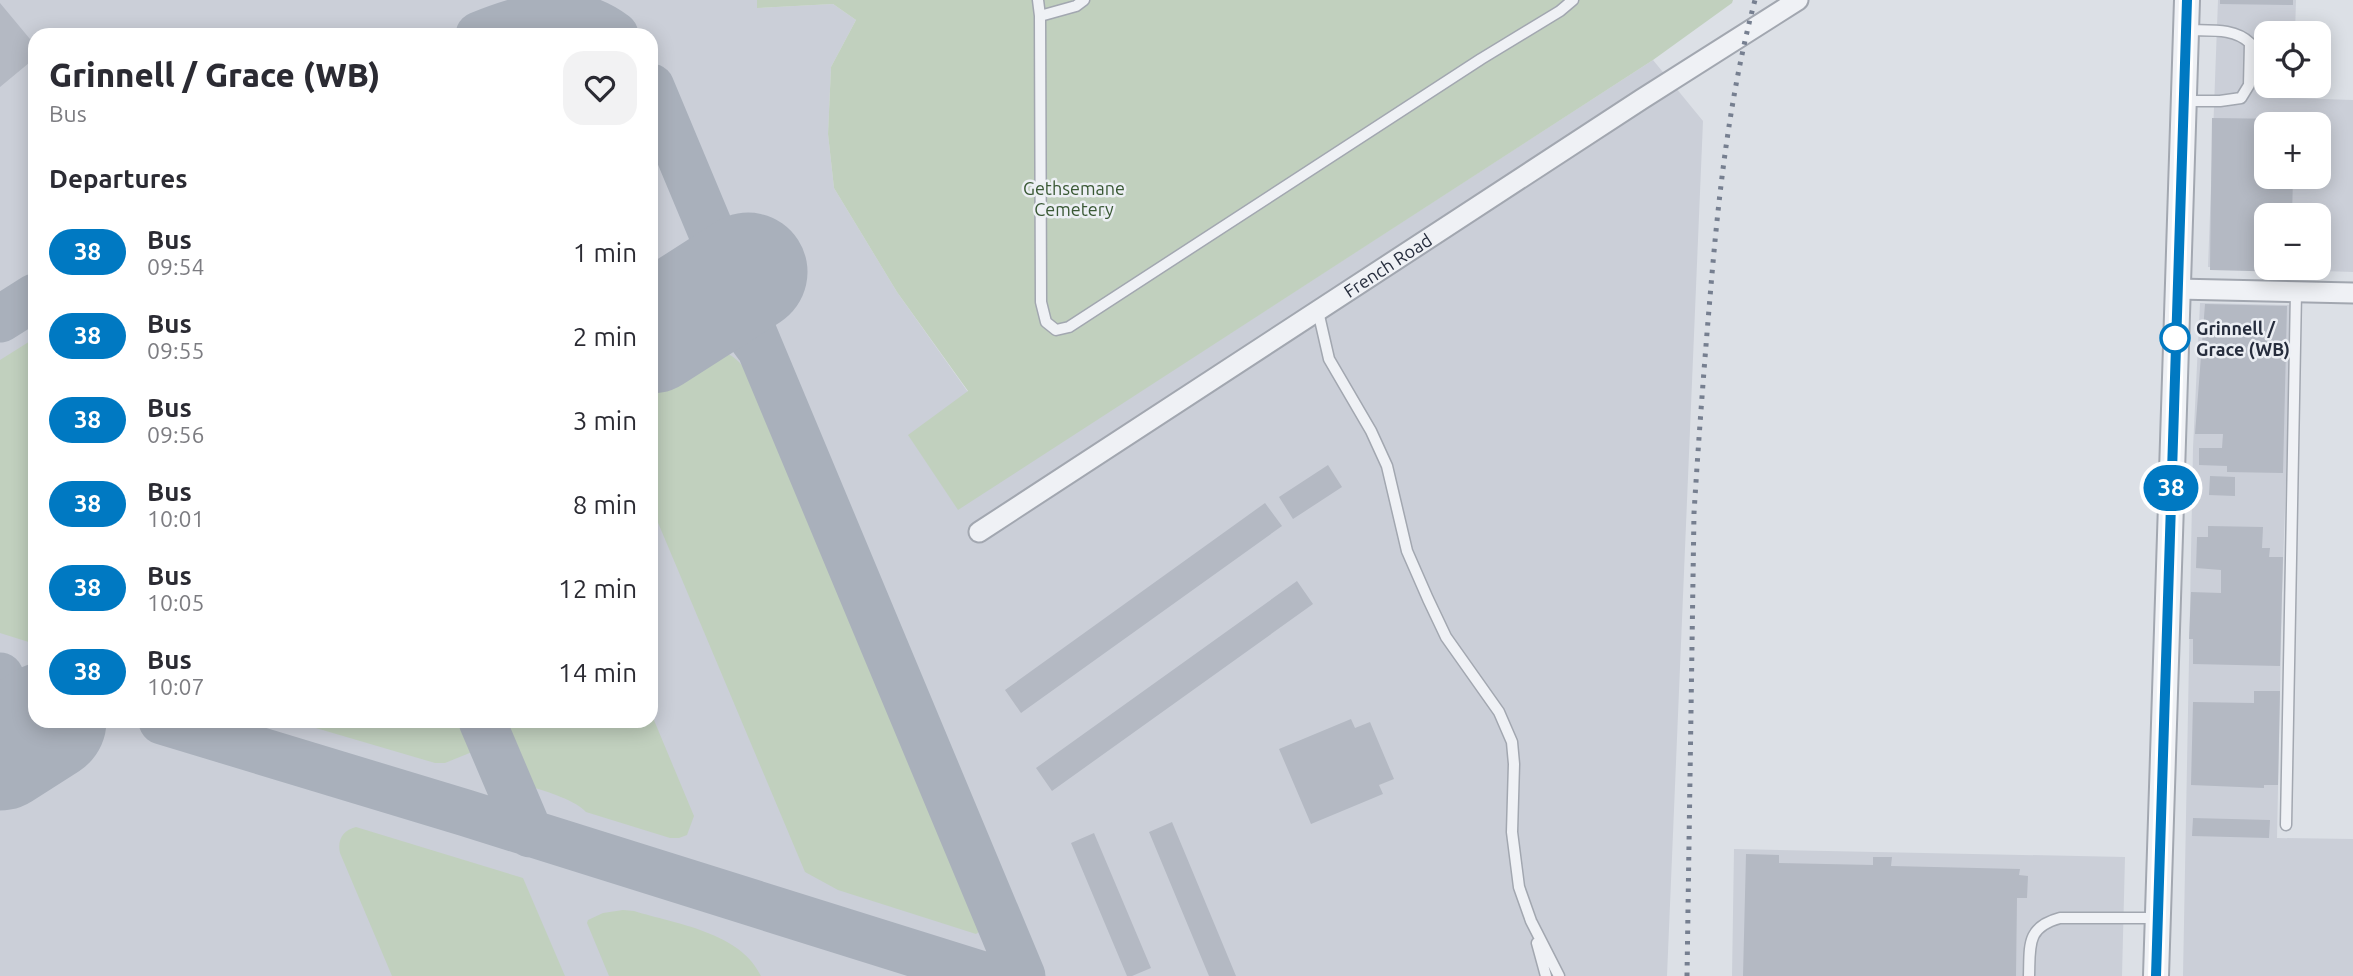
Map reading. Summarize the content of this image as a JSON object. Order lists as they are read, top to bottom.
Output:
{
  "streets": {
    "street": ["French Road"]
  },
  "parks": ["Gethsemane Cemetery"],
  "places": ["Grinnell / Grace (WB)"],
  "lines": ["bus line 38"],
  "page": {
    "on_map": "38",
    "map_buttons": ["+", "−"],
    "heading": [
      ["Grinnell / Grace (WB)", "Bus"],
      "Departures"
    ],
    "list": [
      {
        "mark": "38",
        "name": "Bus",
        "note": "09:54",
        "value": "1 min"
      },
      {
        "mark": "38",
        "name": "Bus",
        "note": "09:55",
        "value": "2 min"
      },
      {
        "mark": "38",
        "name": "Bus",
        "note": "09:56",
        "value": "3 min"
      },
      {
        "mark": "38",
        "name": "Bus",
        "note": "10:01",
        "value": "8 min"
      },
      {
        "mark": "38",
        "name": "Bus",
        "note": "10:05",
        "value": "12 min"
      },
      {
        "mark": "38",
        "name": "Bus",
        "note": "10:07",
        "value": "14 min"
      }
    ]
  }
}
